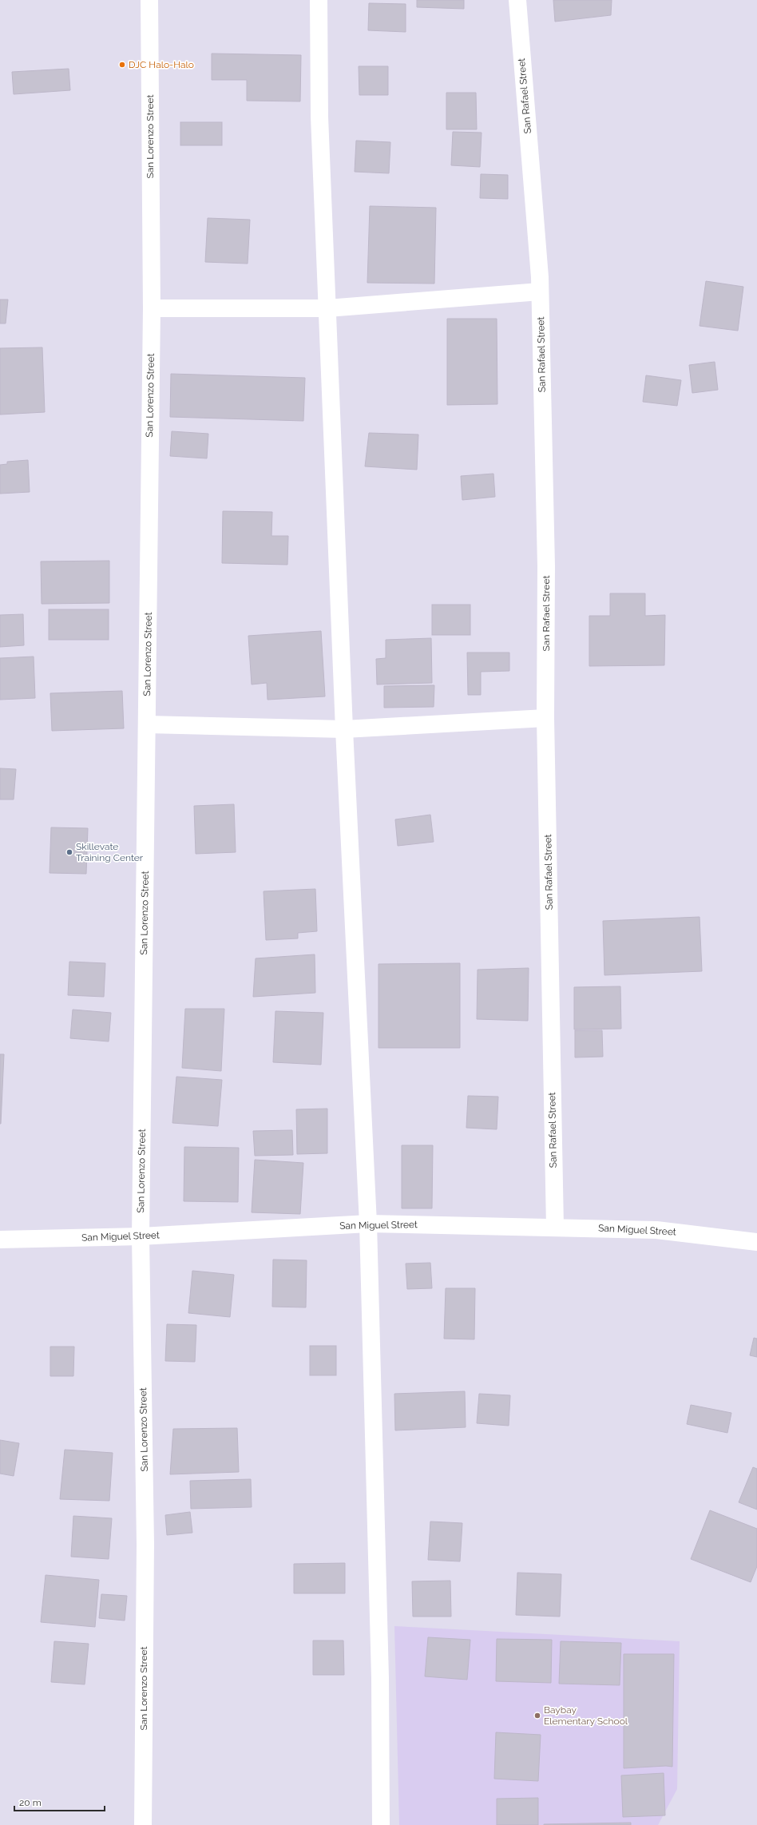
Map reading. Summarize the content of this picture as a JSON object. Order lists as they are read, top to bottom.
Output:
{
  "streets": {
    "street": ["San Rafael Street", "San Lorenzo Street", "San Miguel Street"]
  },
  "crossings": [
    ["San Rafael Street", "San Miguel Street"],
    ["San Lorenzo Street", "San Miguel Street"]
  ],
  "places": ["DJC Halo-Halo", "Skillevate Training Center", "Baybay Elementary School"],
  "scale_bar": "20 m"
}
